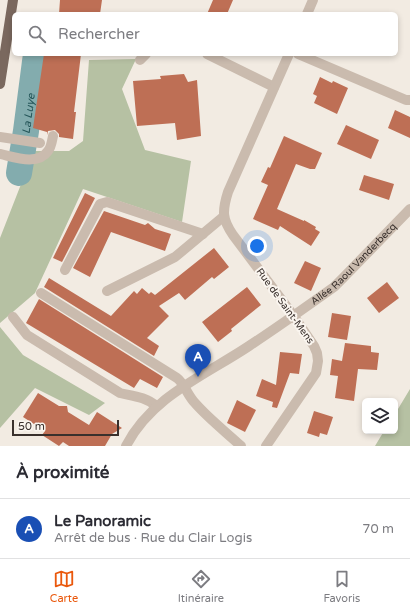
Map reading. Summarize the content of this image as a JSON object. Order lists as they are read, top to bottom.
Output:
{
  "streets": {
    "street": ["Allée Raoul Vanderbecq", "Rue de Saint-Mens"]
  },
  "crossings": [
    ["Allée Raoul Vanderbecq", "Rue de Saint-Mens"]
  ],
  "water": ["La Luye"],
  "scale_bar": "50 m",
  "page": {
    "search": "Rechercher",
    "pins": "A",
    "scale": "50 m",
    "heading": "À proximité",
    "list": [
      {
        "mark": "A",
        "name": "Le Panoramic",
        "note": "Arrêt de bus · Rue du Clair Logis",
        "value": "70 m"
      }
    ],
    "nav": ["Carte", "Itinéraire", "Favoris"]
  }
}
